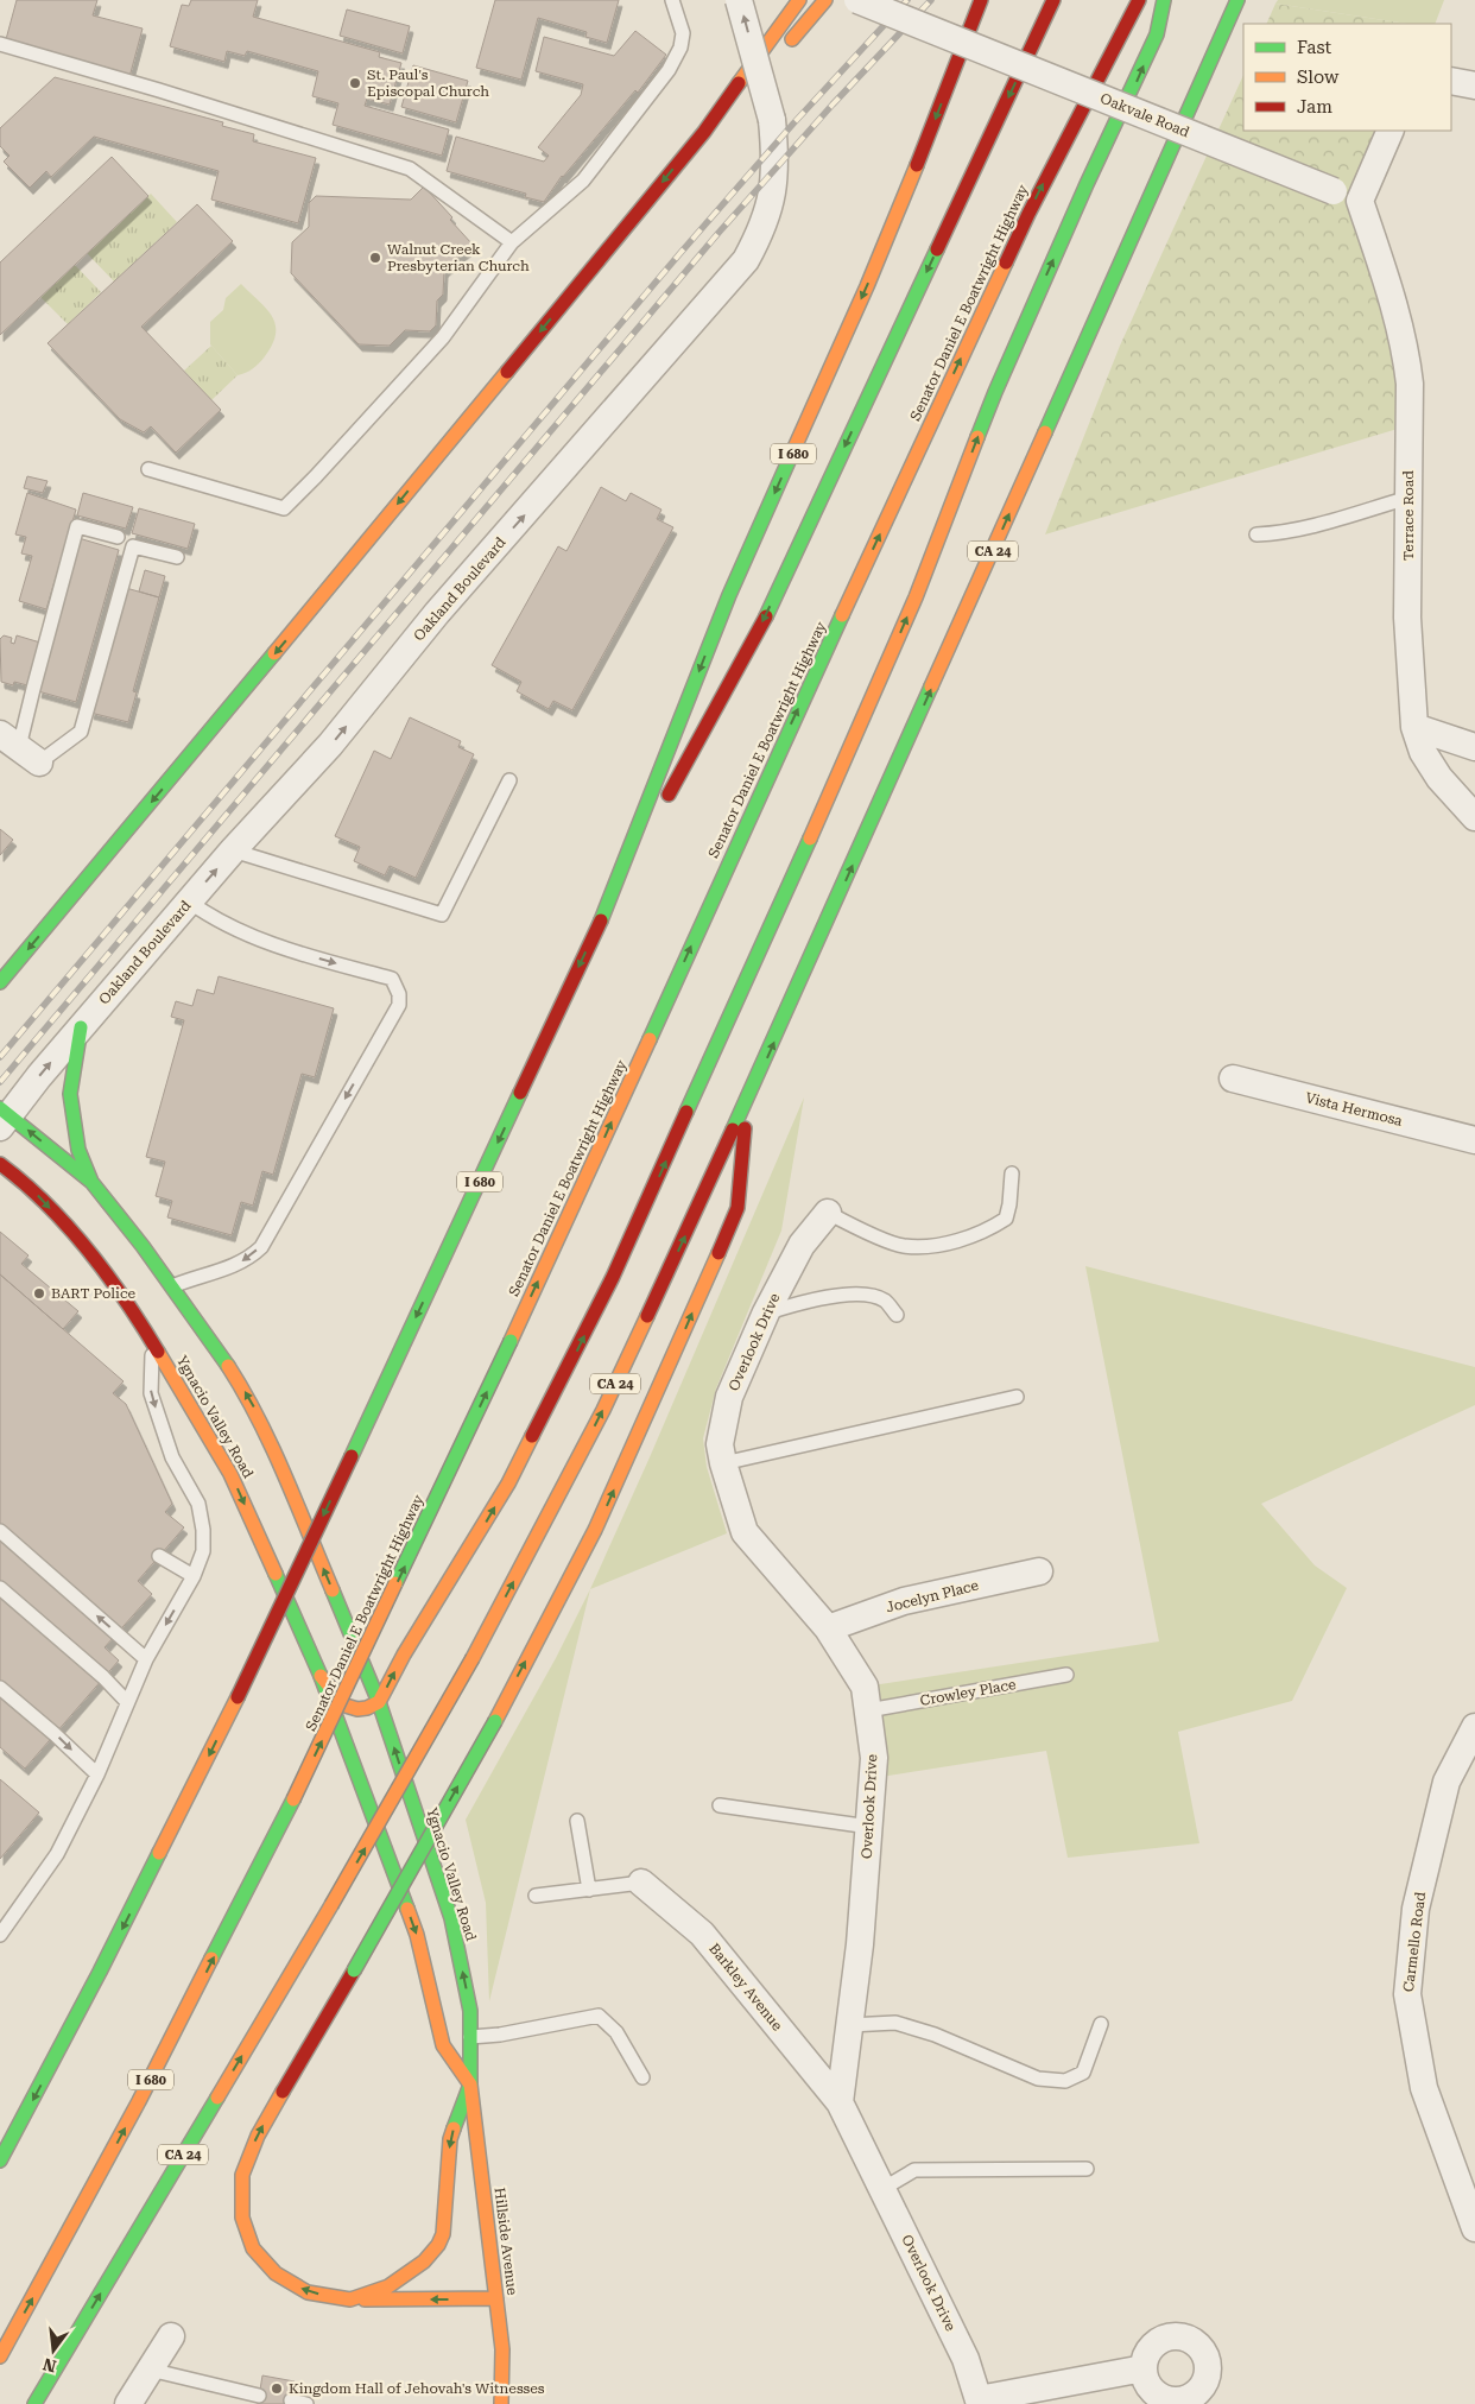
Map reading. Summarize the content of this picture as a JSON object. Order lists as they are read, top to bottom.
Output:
{
  "streets": {
    "main road": [
      "Senator Daniel E Boatwright Highway",
      "I 680",
      "CA 24",
      "Ygnacio Valley Road",
      "Hillside Avenue"
    ],
    "street": [
      "Oakvale Road",
      "Terrace Road",
      "Oakland Boulevard",
      "Vista Hermosa",
      "Overlook Drive",
      "Jocelyn Place",
      "Carmello Road",
      "Barkley Avenue"
    ],
    "lane": ["Crowley Place"]
  },
  "crossings": [
    ["Oakvale Road", "Terrace Road"],
    ["Oakland Boulevard", "Ygnacio Valley Road"],
    ["Overlook Drive", "Jocelyn Place"],
    ["Overlook Drive", "Crowley Place"],
    ["Overlook Drive", "Barkley Avenue"],
    ["Ygnacio Valley Road", "Hillside Avenue"]
  ],
  "one_way": ["Oakland Boulevard"],
  "places": [
    "St. Paul's Episcopal Church",
    "Walnut Creek Presbyterian Church",
    "BART Police",
    "Kingdom Hall of Jehovah's Witnesses"
  ],
  "legend": ["Fast", "Slow", "Jam"],
  "north": "bottom"
}
